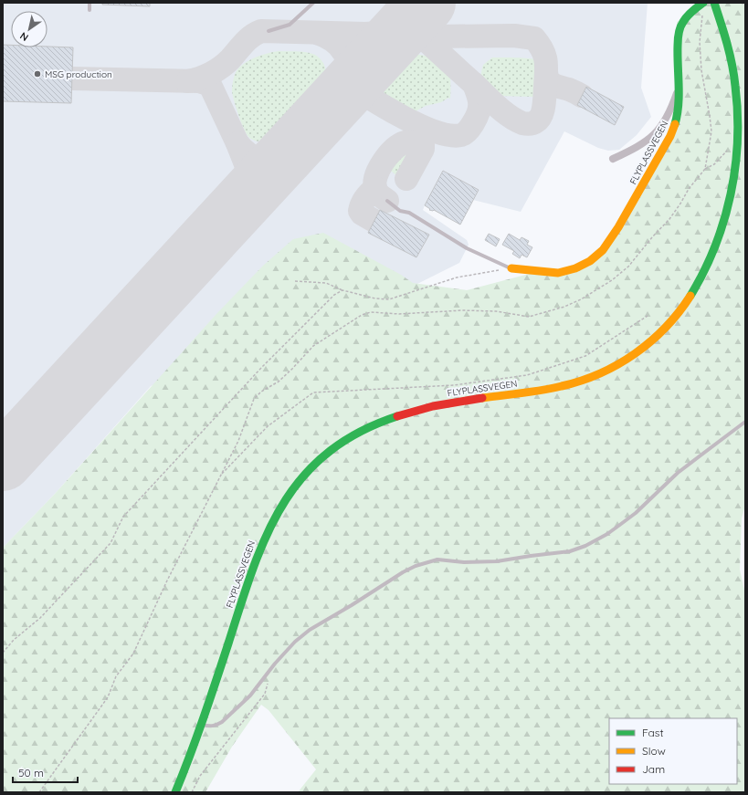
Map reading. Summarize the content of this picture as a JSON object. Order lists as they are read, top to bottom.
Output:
{
  "streets": {
    "main road": ["FLYPLASSVEGEN"]
  },
  "places": ["MSG production"],
  "legend": ["Fast", "Slow", "Jam"],
  "scale_bar": "50 m",
  "north": "bottom left"
}
